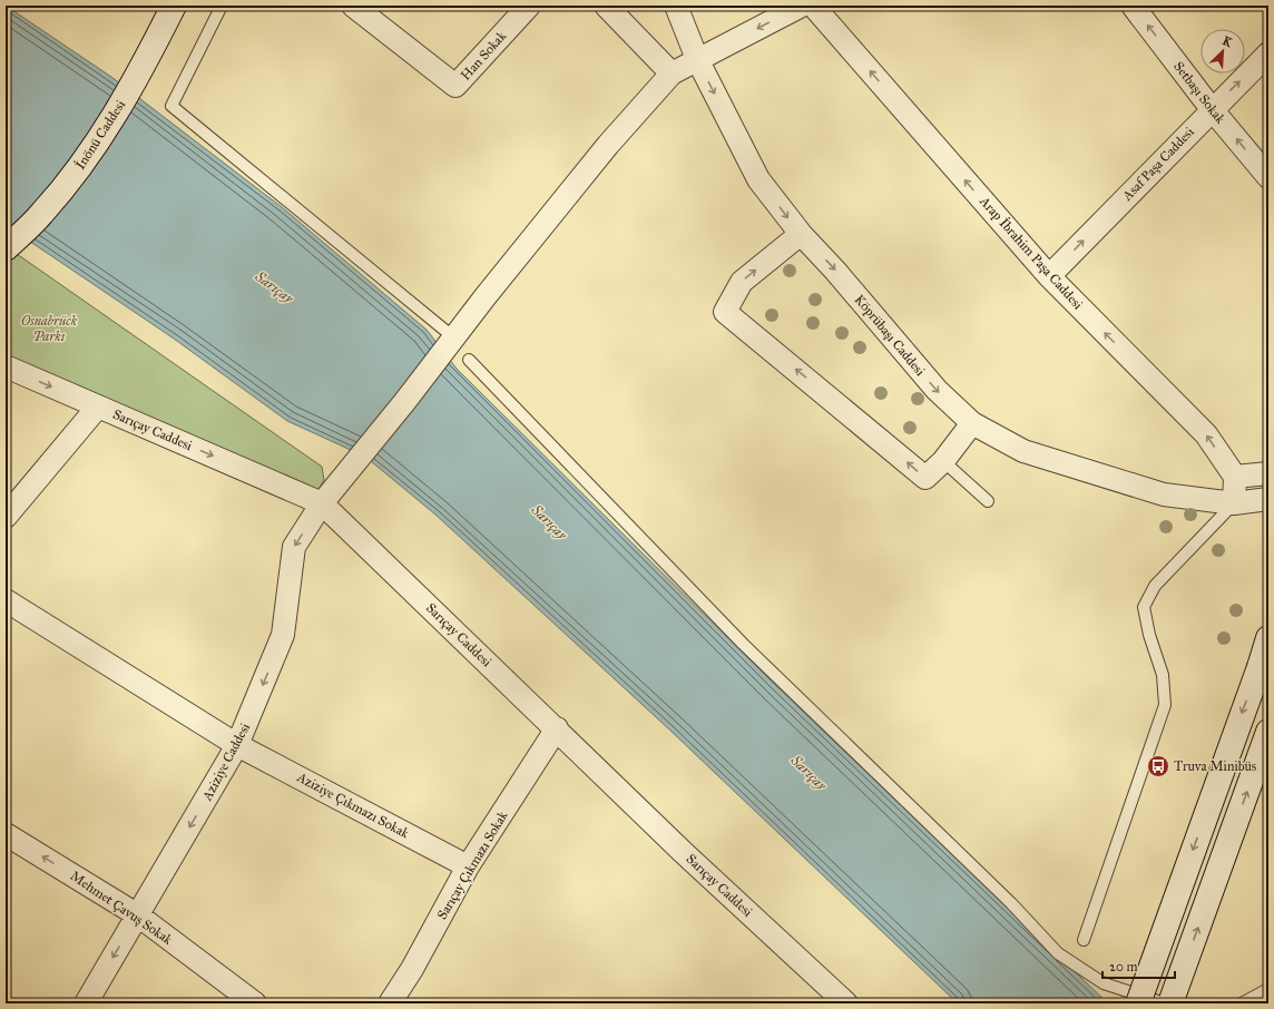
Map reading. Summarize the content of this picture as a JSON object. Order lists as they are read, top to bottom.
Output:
{
  "streets": {
    "main road": ["İnönü Caddesi"],
    "street": [
      "Han Sokak",
      "Setbaşı Sokak",
      "Asaf Paşa Caddesi",
      "Arap İbrahim Paşa Caddesi",
      "Köprübaşı Caddesi",
      "Sarıçay Caddesi",
      "Aziziye Caddesi",
      "Aziziye Çıkmazı Sokak",
      "Sarıçay Çıkmazı Sokak",
      "Mehmet Çavuş Sokak"
    ]
  },
  "crossings": [
    ["Setbaşı Sokak", "Asaf Paşa Caddesi"],
    ["Asaf Paşa Caddesi", "Arap İbrahim Paşa Caddesi"],
    ["Köprübaşı Caddesi", "Aziziye Caddesi"],
    ["Sarıçay Caddesi", "Aziziye Caddesi"],
    ["Sarıçay Caddesi", "Sarıçay Çıkmazı Sokak"],
    ["Aziziye Caddesi", "Aziziye Çıkmazı Sokak"],
    ["Aziziye Caddesi", "Mehmet Çavuş Sokak"],
    ["Aziziye Çıkmazı Sokak", "Sarıçay Çıkmazı Sokak"]
  ],
  "one_way": [
    "Setbaşı Sokak",
    "Asaf Paşa Caddesi",
    "Arap İbrahim Paşa Caddesi",
    "Köprübaşı Caddesi",
    "Aziziye Caddesi",
    "Mehmet Çavuş Sokak"
  ],
  "water": ["Sarıçay"],
  "parks": ["Osnabrück Parkı"],
  "places": {
    "bus stop": ["Truva Minibüs"]
  },
  "scale_bar": "20 m",
  "north": "top right"
}
